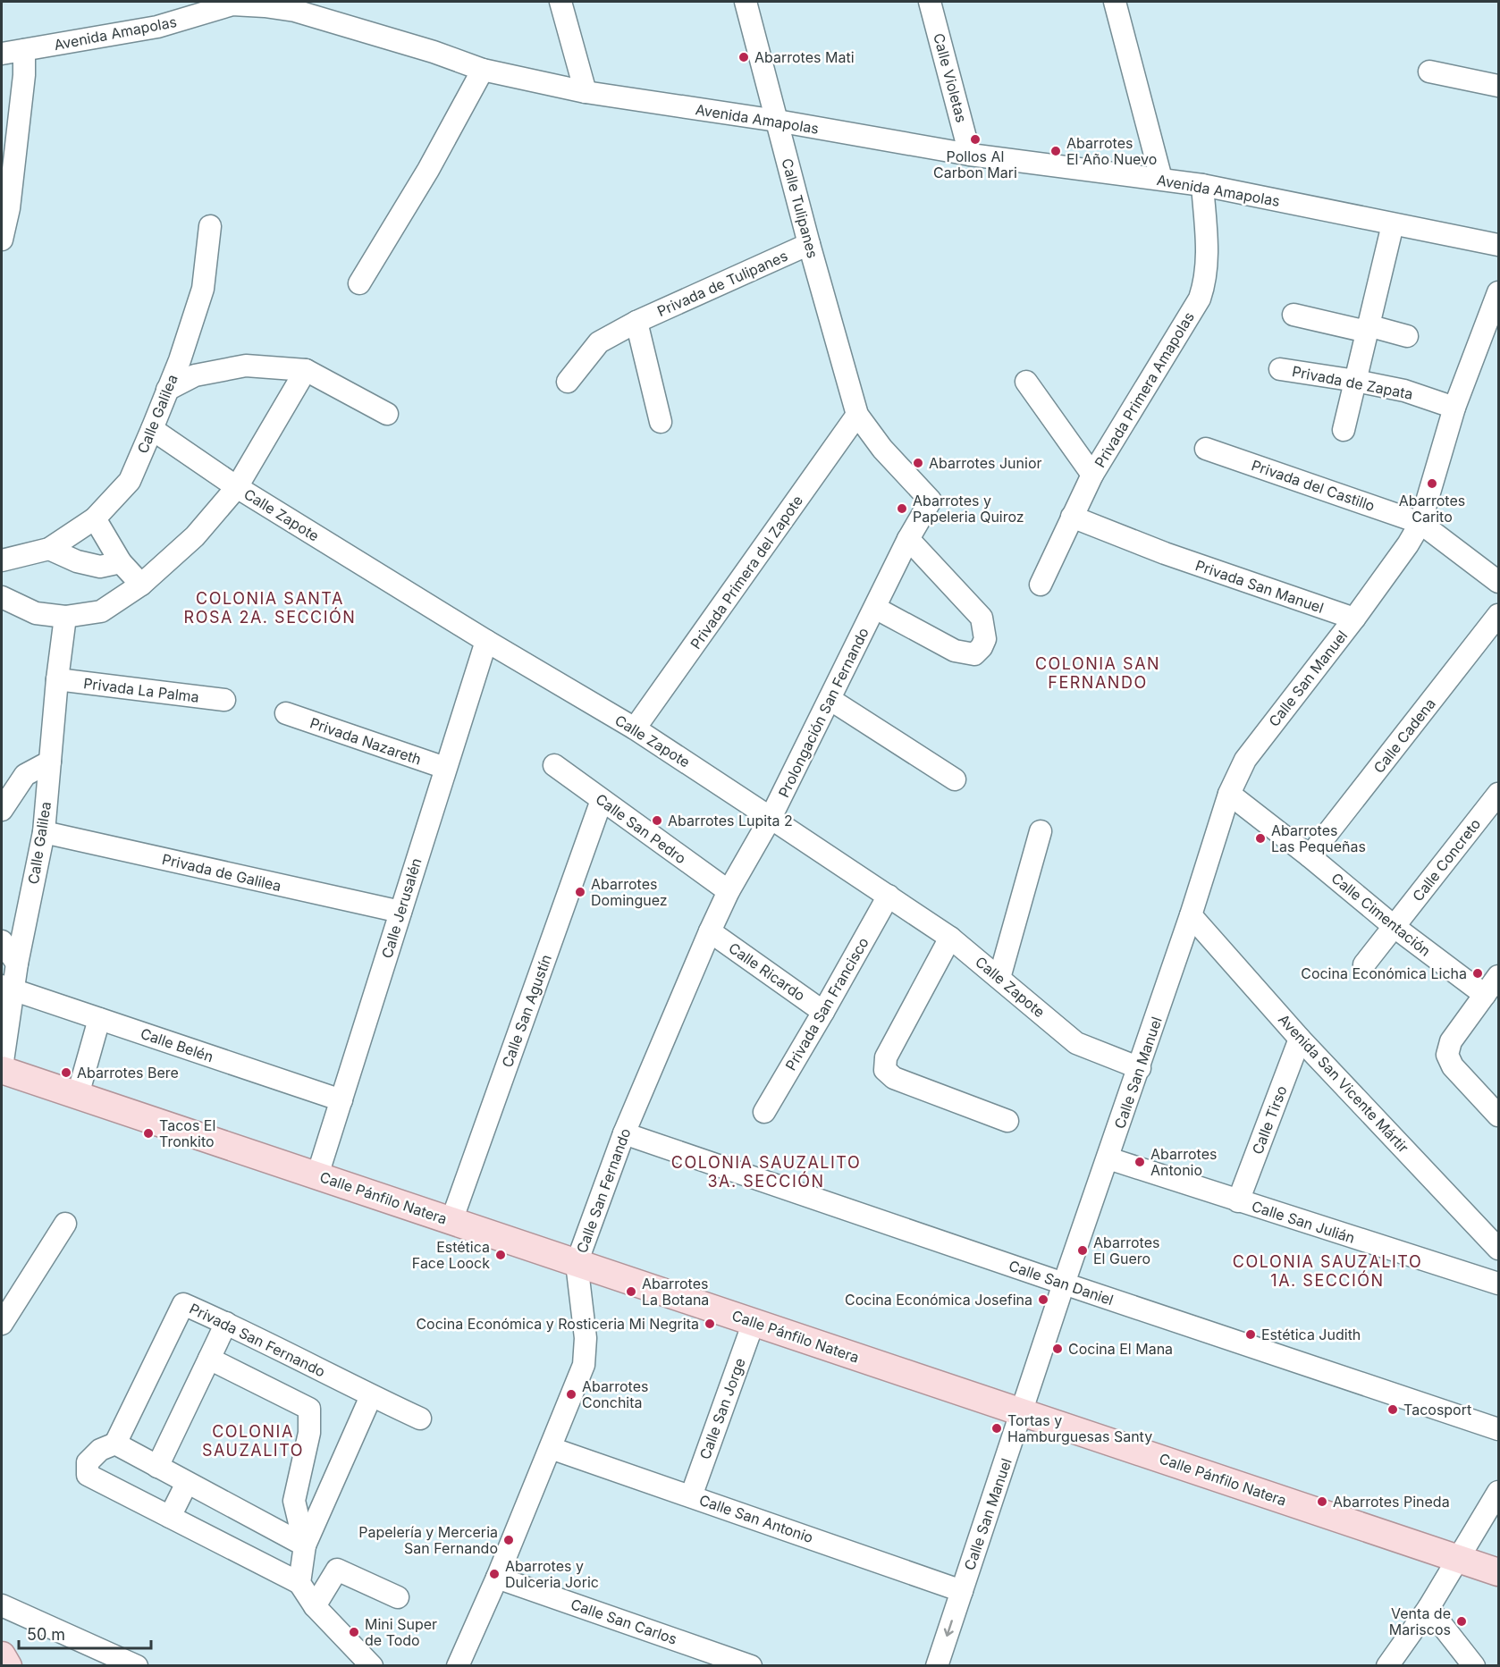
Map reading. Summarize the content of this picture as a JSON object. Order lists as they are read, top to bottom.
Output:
{
  "streets": {
    "main road": ["Calle Pánfilo Natera"],
    "street": [
      "Avenida Amapolas",
      "Calle Violetas",
      "Calle Tulipanes",
      "Privada de Tulipanes",
      "Privada de Zapata",
      "Privada Primera Amapolas",
      "Calle Galilea",
      "Privada del Castillo",
      "Calle Zapote",
      "Privada Primera del Zapote",
      "Privada San Manuel",
      "Calle San Manuel",
      "Privada La Palma",
      "Prolongación San Fernando",
      "Calle Cadena",
      "Privada Nazareth",
      "Calle San Pedro",
      "Calle Concreto",
      "Privada de Galilea",
      "Calle Jerusalén",
      "Calle Cimentación",
      "Calle Ricardo",
      "Privada San Francisco",
      "Calle San Agustín",
      "Calle Belén",
      "Avenida San Vicente Mártir",
      "Calle Tirso",
      "Calle San Fernando",
      "Calle San Julián",
      "Calle San Daniel",
      "Privada San Fernando",
      "Calle San Jorge",
      "Calle San Antonio",
      "Calle San Carlos"
    ]
  },
  "crossings": [
    ["Avenida Amapolas", "Calle Violetas"],
    ["Avenida Amapolas", "Calle Tulipanes"],
    ["Avenida Amapolas", "Privada Primera Amapolas"],
    ["Calle Tulipanes", "Privada de Tulipanes"],
    ["Calle Tulipanes", "Privada Primera del Zapote"],
    ["Calle Tulipanes", "Prolongación San Fernando"],
    ["Privada de Zapata", "Calle San Manuel"],
    ["Privada Primera Amapolas", "Privada San Manuel"],
    ["Calle Galilea", "Calle Zapote"],
    ["Calle Galilea", "Privada La Palma"],
    ["Calle Galilea", "Privada de Galilea"],
    ["Calle Galilea", "Calle Belén"],
    ["Calle Galilea", "Calle Pánfilo Natera"],
    ["Privada del Castillo", "Calle San Manuel"],
    ["Calle Zapote", "Privada Primera del Zapote"],
    ["Calle Zapote", "Calle San Manuel"],
    ["Calle Zapote", "Prolongación San Fernando"],
    ["Calle Zapote", "Calle Jerusalén"],
    ["Calle Zapote", "Privada San Francisco"],
    ["Calle Zapote", "Calle San Fernando"],
    ["Privada Primera del Zapote", "Prolongación San Fernando"],
    ["Privada San Manuel", "Calle San Manuel"],
    ["Calle San Manuel", "Calle Cimentación"],
    ["Calle San Manuel", "Avenida San Vicente Mártir"],
    ["Calle San Manuel", "Calle Pánfilo Natera"],
    ["Calle San Manuel", "Calle San Julián"],
    ["Calle San Manuel", "Calle San Daniel"],
    ["Calle San Manuel", "Calle San Antonio"],
    ["Prolongación San Fernando", "Calle San Fernando"],
    ["Calle Cadena", "Calle Cimentación"],
    ["Privada Nazareth", "Calle Jerusalén"],
    ["Calle San Pedro", "Calle San Agustín"],
    ["Calle San Pedro", "Calle San Fernando"],
    ["Calle Concreto", "Calle Cimentación"],
    ["Privada de Galilea", "Calle Jerusalén"],
    ["Calle Jerusalén", "Calle Belén"],
    ["Calle Jerusalén", "Calle Pánfilo Natera"],
    ["Calle Ricardo", "Privada San Francisco"],
    ["Calle Ricardo", "Calle San Fernando"],
    ["Calle San Agustín", "Calle Pánfilo Natera"],
    ["Avenida San Vicente Mártir", "Calle Tirso"],
    ["Calle Tirso", "Calle San Julián"],
    ["Calle San Fernando", "Calle Pánfilo Natera"],
    ["Calle San Fernando", "Calle San Daniel"],
    ["Calle San Fernando", "Calle San Antonio"],
    ["Calle San Fernando", "Calle San Carlos"],
    ["Calle Pánfilo Natera", "Calle San Jorge"],
    ["Calle San Jorge", "Calle San Antonio"]
  ],
  "districts": [
    "COLONIA SANTA ROSA 2A. SECCIÓN",
    "COLONIA SAN FERNANDO",
    "COLONIA SAUZALITO 3A. SECCIÓN",
    "COLONIA SAUZALITO 1A. SECCIÓN",
    "COLONIA SAUZALITO"
  ],
  "places": [
    "Abarrotes Mati",
    "Pollos Al Carbon Mari",
    "Abarrotes El Año Nuevo",
    "Abarrotes Junior",
    "Abarrotes Carito",
    "Abarrotes y Papeleria Quiroz",
    "Abarrotes Lupita 2",
    "Abarrotes Las Pequeñas",
    "Abarrotes Dominguez",
    "Cocina Económica Licha",
    "Abarrotes Bere",
    "Tacos El Tronkito",
    "Abarrotes Antonio",
    "Abarrotes El Guero",
    "Estética Face Loock",
    "Abarrotes La Botana",
    "Cocina Económica Josefina",
    "Cocina Económica y Rosticeria Mi Negrita",
    "Estética Judith",
    "Cocina El Mana",
    "Abarrotes Conchita",
    "Tacosport",
    "Tortas y Hamburguesas Santy",
    "Abarrotes Pineda",
    "Papelería y Merceria San Fernando",
    "Abarrotes y Dulceria Joric",
    "Venta de Mariscos",
    "Mini Super de Todo"
  ],
  "scale_bar": "50 m"
}
